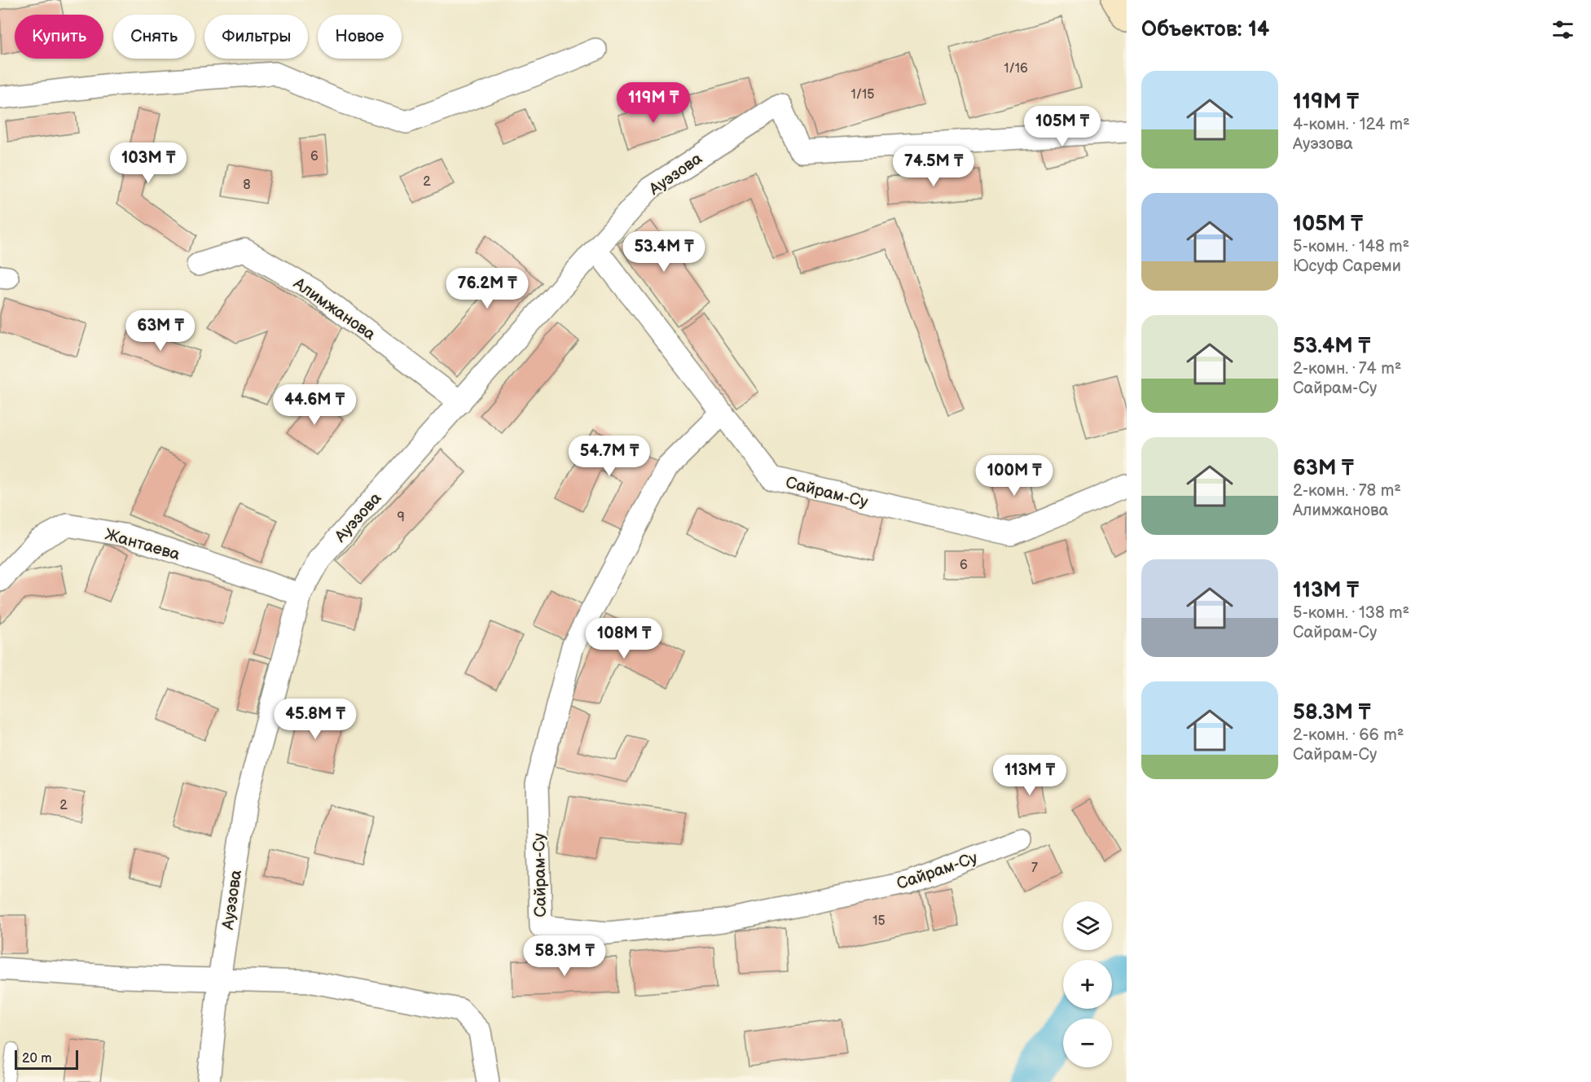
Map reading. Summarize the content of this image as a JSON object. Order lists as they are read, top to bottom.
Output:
{
  "streets": {
    "street": [
      "Ауэзова",
      "Алимжанова",
      "Сайрам-Су",
      "Жантаева"
    ]
  },
  "crossings": [
    ["Ауэзова", "Алимжанова"],
    ["Ауэзова", "Сайрам-Су"],
    ["Ауэзова", "Жантаева"]
  ],
  "house_numbers": [
    "1/16",
    "1/15",
    "6",
    "2",
    "8",
    "9",
    "6",
    "2",
    "7",
    "15"
  ],
  "scale_bar": "20 m",
  "page": {
    "heading": "Объектов: 14",
    "chip": [
      "Купить",
      "Снять",
      "Фильтры",
      "Новое"
    ],
    "list": [
      {
        "name": "119M ₸",
        "note": "4-комн. · 124 m² · Ауэзова"
      },
      {
        "name": "105M ₸",
        "note": "5-комн. · 148 m² · Юсуф Сареми"
      },
      {
        "name": "53.4M ₸",
        "note": "2-комн. · 74 m² · Сайрам-Су"
      },
      {
        "name": "63M ₸",
        "note": "2-комн. · 78 m² · Алимжанова"
      },
      {
        "name": "113M ₸",
        "note": "5-комн. · 138 m² · Сайрам-Су"
      },
      {
        "name": "58.3M ₸",
        "note": "2-комн. · 66 m² · Сайрам-Су"
      }
    ],
    "price": [
      "119M ₸",
      "105M ₸",
      "103M ₸",
      "74.5M ₸",
      "53.4M ₸",
      "76.2M ₸",
      "63M ₸",
      "44.6M ₸",
      "54.7M ₸",
      "100M ₸",
      "108M ₸",
      "45.8M ₸",
      "113M ₸",
      "58.3M ₸"
    ],
    "map_buttons": ["+", "−"],
    "scale": "20 m"
  }
}
